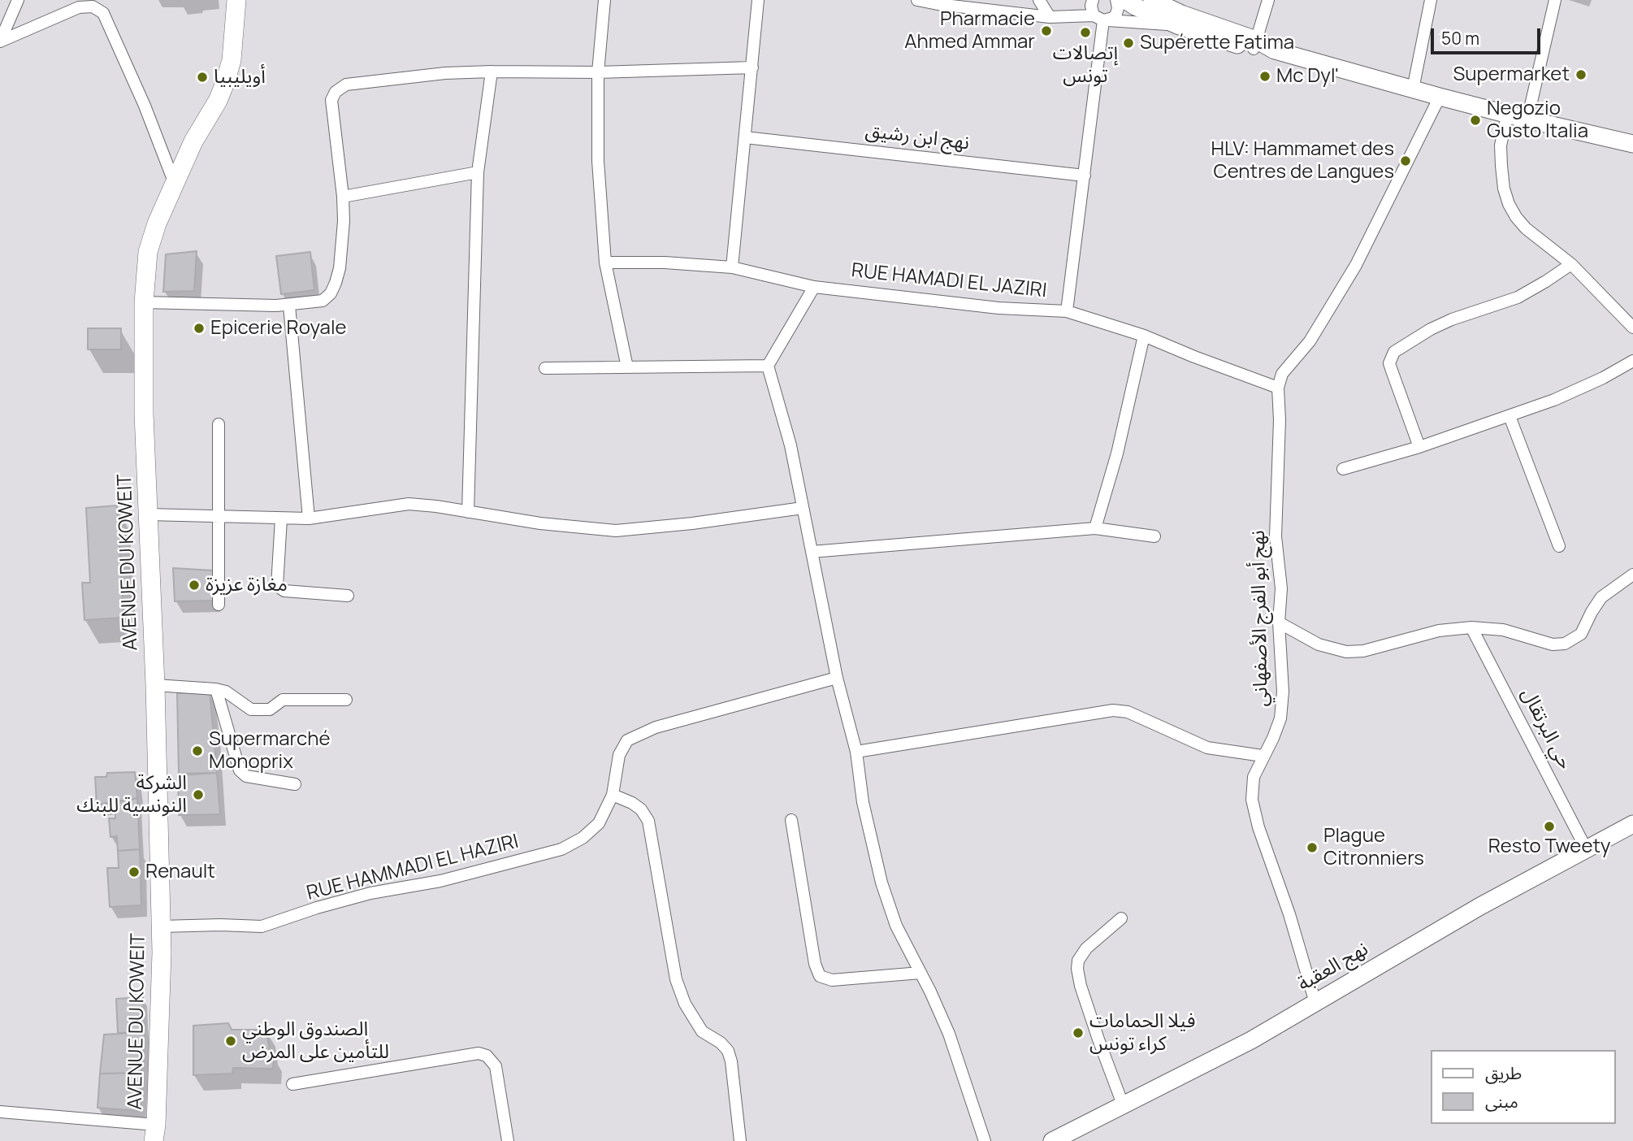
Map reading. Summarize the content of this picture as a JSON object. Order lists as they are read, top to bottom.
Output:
{
  "streets": {
    "main road": ["AVENUE DU KOWEIT"],
    "street": [
      "نهج ابن رشيق",
      "RUE HAMADI EL JAZIRI",
      "نهج أبو الفرج الأصفهاني",
      "حي البرتقال",
      "RUE HAMMADI EL HAZIRI",
      "نهج العقبة"
    ]
  },
  "crossings": [
    ["RUE HAMADI EL JAZIRI", "نهج أبو الفرج الأصفهاني"],
    ["AVENUE DU KOWEIT", "RUE HAMMADI EL HAZIRI"],
    ["نهج أبو الفرج الأصفهاني", "نهج العقبة"],
    ["حي البرتقال", "نهج العقبة"]
  ],
  "places": [
    "Pharmacie Ahmed Ammar",
    "إتصالات تونس",
    "Supérette Fatima",
    "Supermarket",
    "Mc Dyl'",
    "أويليبيا",
    "Negozio Gusto Italia",
    "HLV: Hammamet des Centres de Langues",
    "Epicerie Royale",
    "مغازة عزيزة",
    "Supermarché Monoprix",
    "الشركة النونسية للبنك",
    "Resto Tweety",
    "Plague Citronniers",
    "Renault",
    "فيلا الحمامات كراء تونس",
    "الصندوق الوطني للتأمين على المرض"
  ],
  "legend": ["طريق", "مبنى"],
  "scale_bar": "50 m"
}
